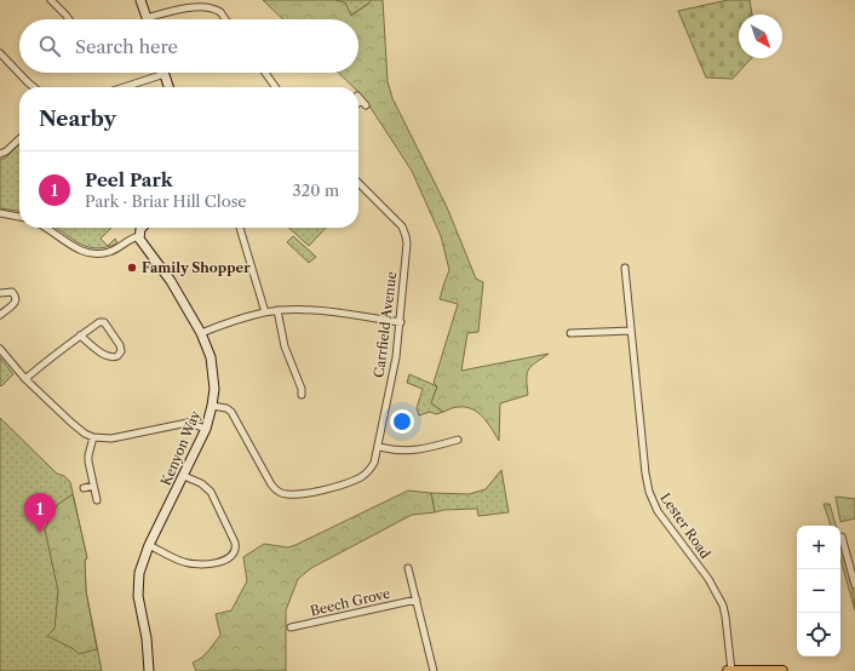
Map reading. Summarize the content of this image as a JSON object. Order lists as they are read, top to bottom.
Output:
{
  "streets": {
    "street": [
      "Carrfield Avenue",
      "Kenyon Way",
      "Lester Road",
      "Beech Grove"
    ]
  },
  "crossings": [
    ["Carrfield Avenue", "Kenyon Way"]
  ],
  "places": ["Family Shopper"],
  "north": "bottom right",
  "page": {
    "search": "Search here",
    "heading": "Nearby",
    "list": [
      {
        "mark": "1",
        "name": "Peel Park",
        "note": "Park · Briar Hill Close",
        "value": "320 m"
      }
    ],
    "pins": "1",
    "map_buttons": ["+", "−"]
  }
}
